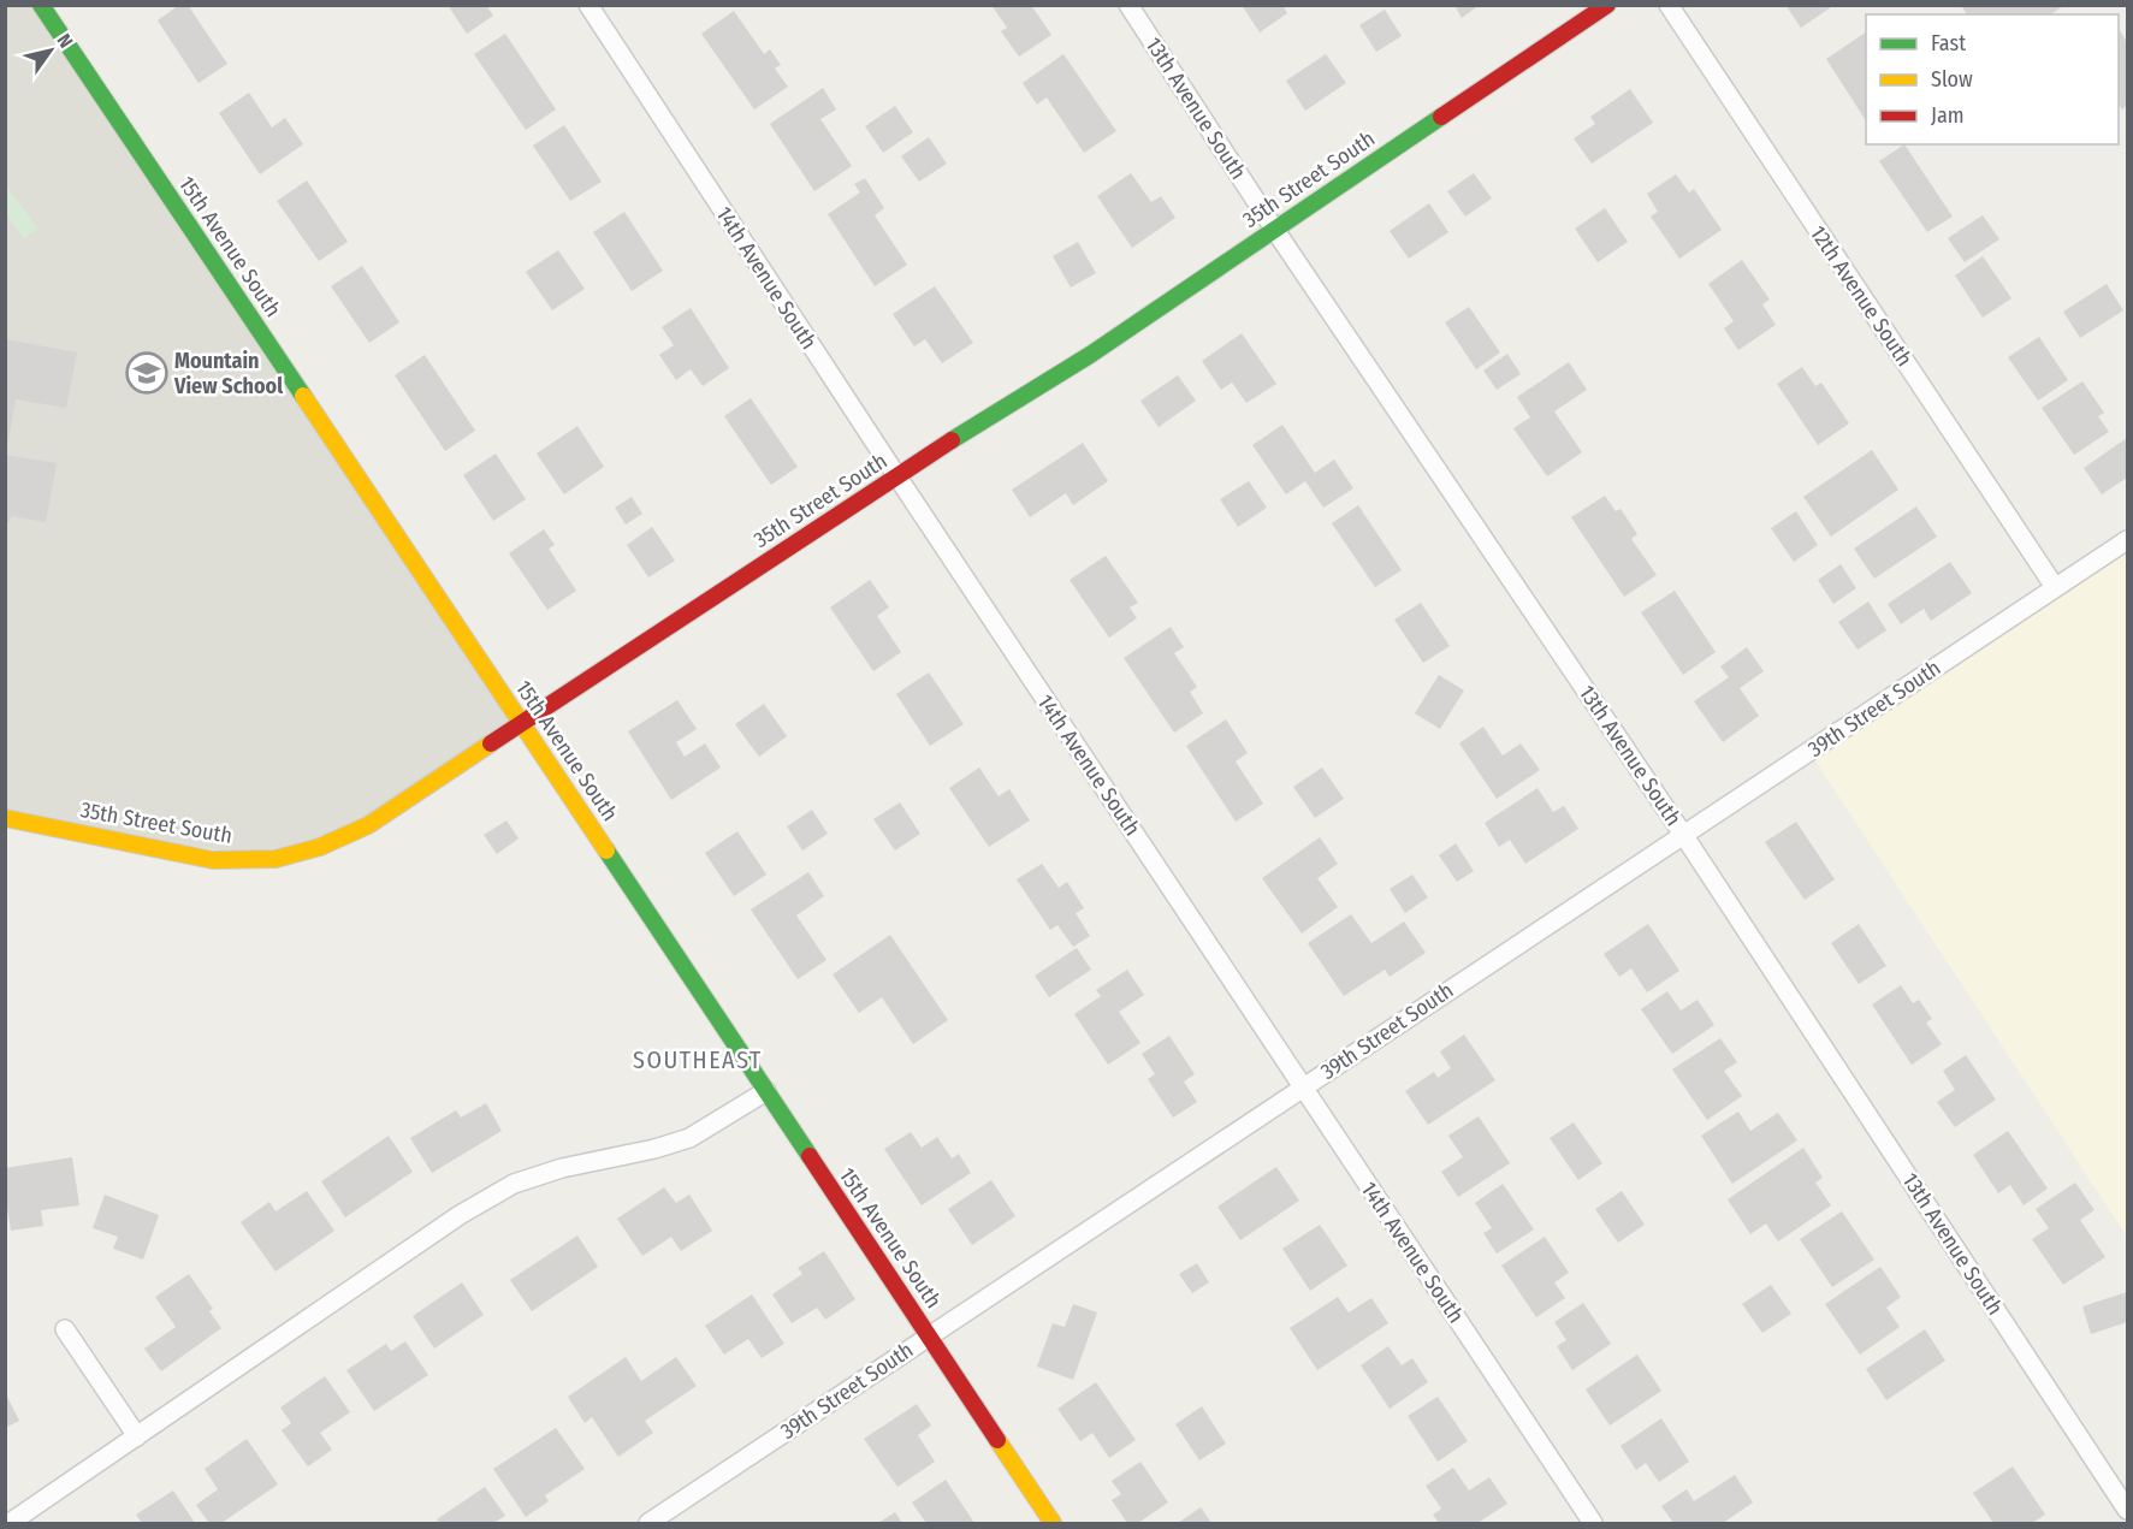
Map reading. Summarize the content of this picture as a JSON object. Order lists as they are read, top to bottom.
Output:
{
  "streets": {
    "street": [
      "13th Avenue South",
      "35th Street South",
      "15th Avenue South",
      "14th Avenue South",
      "12th Avenue South",
      "39th Street South"
    ]
  },
  "crossings": [
    ["13th Avenue South", "35th Street South"],
    ["13th Avenue South", "39th Street South"],
    ["35th Street South", "15th Avenue South"],
    ["35th Street South", "14th Avenue South"],
    ["15th Avenue South", "39th Street South"],
    ["14th Avenue South", "39th Street South"],
    ["12th Avenue South", "39th Street South"]
  ],
  "districts": ["SOUTHEAST"],
  "places": {
    "school or university": ["Mountain View School"]
  },
  "legend": ["Fast", "Slow", "Jam"],
  "north": "top right"
}
